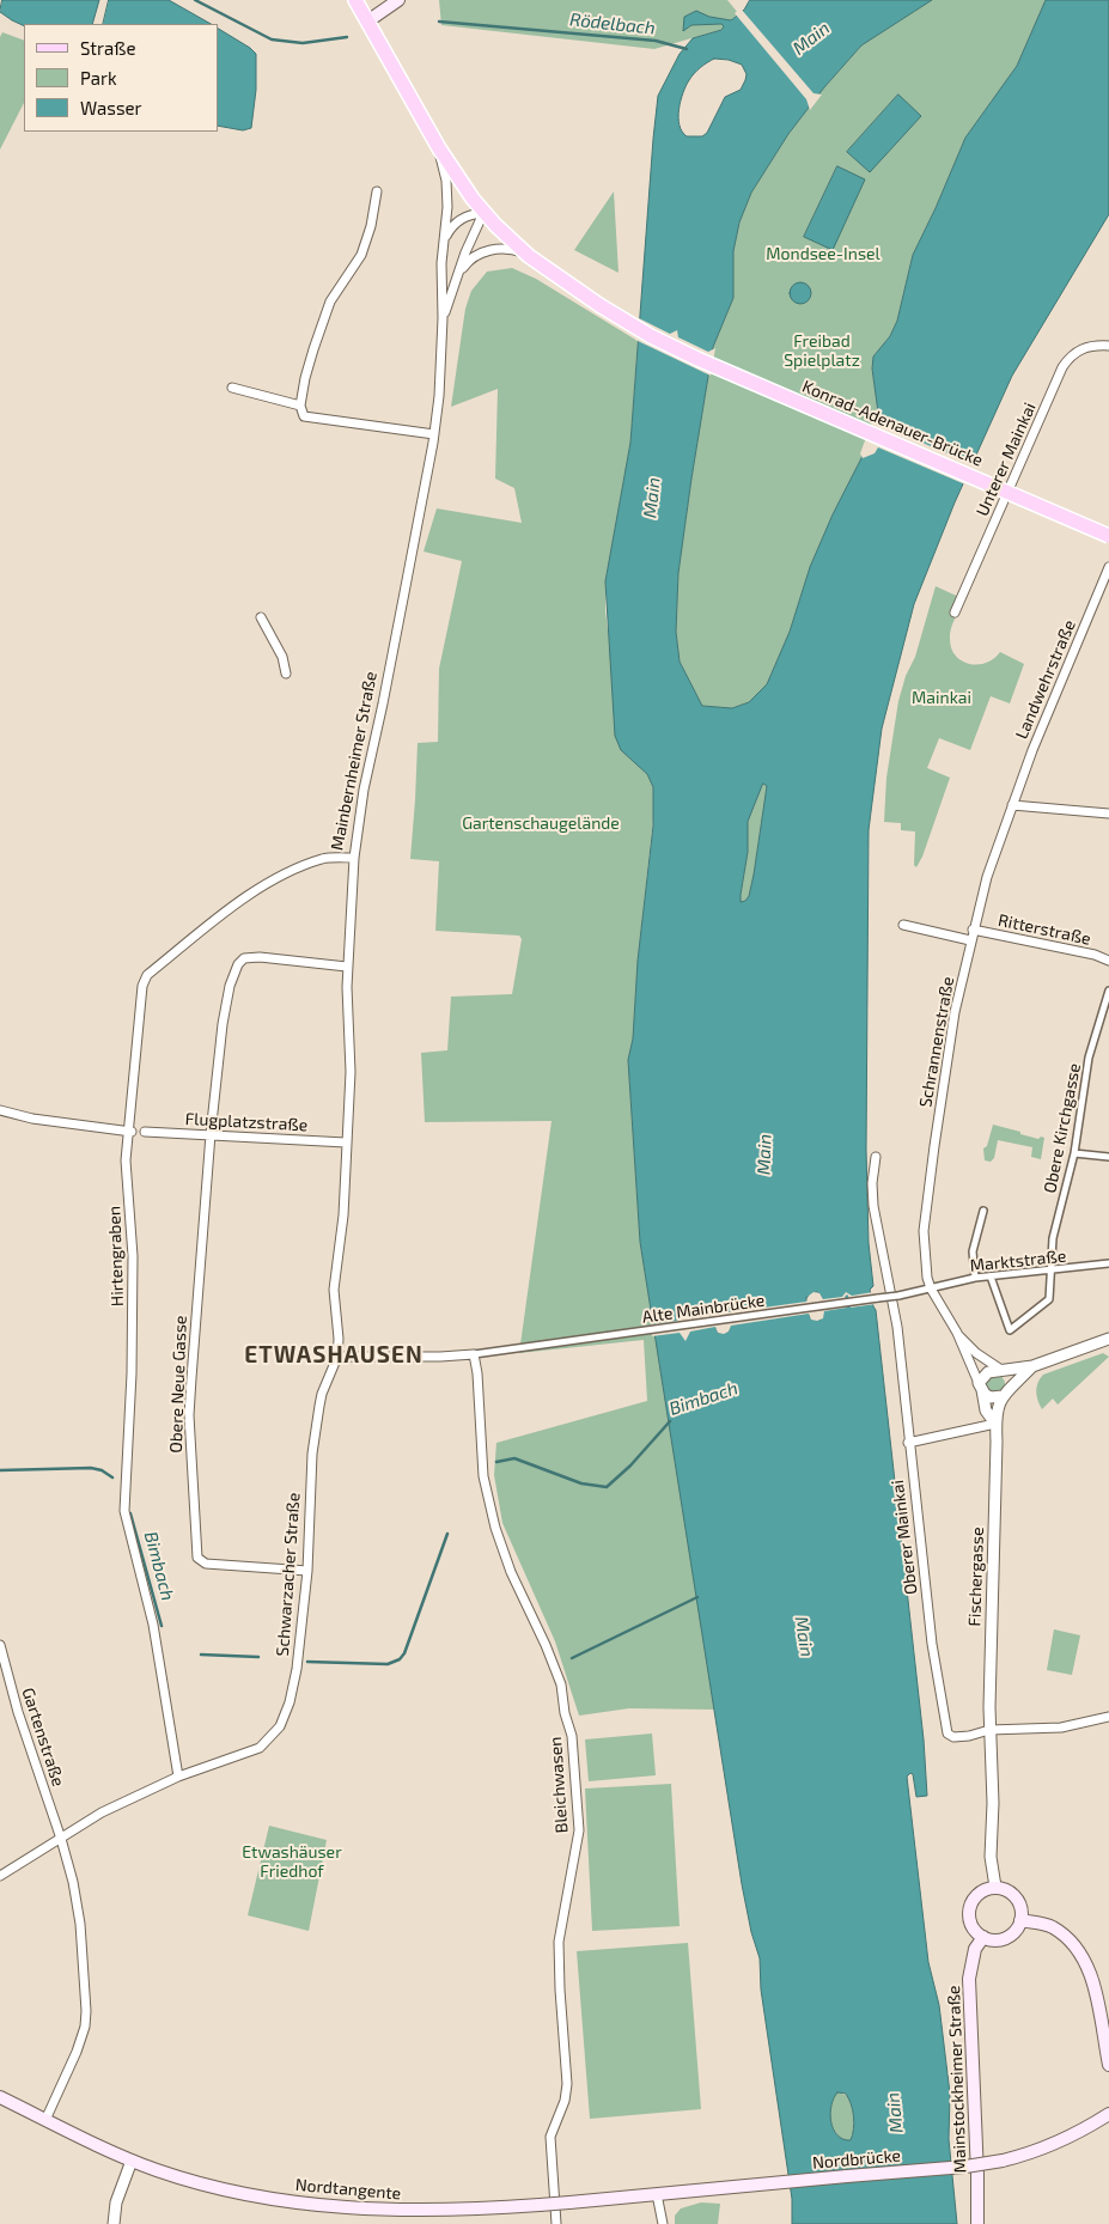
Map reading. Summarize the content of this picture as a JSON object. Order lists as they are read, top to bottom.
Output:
{
  "streets": {
    "main road": [
      "Konrad-Adenauer-Brücke",
      "Mainbernheimer Straße",
      "Mainstockheimer Straße",
      "Nordbrücke",
      "Nordtangente"
    ],
    "street": [
      "Unterer Mainkai",
      "Landwehrstraße",
      "Ritterstraße",
      "Schrannenstraße",
      "Flugplatzstraße",
      "Obere Kirchgasse",
      "Hirtengraben",
      "Marktstraße",
      "Alte Mainbrücke",
      "Obere Neue Gasse",
      "Oberer Mainkai",
      "Schwarzacher Straße",
      "Fischergasse",
      "Gartenstraße",
      "Bleichwasen"
    ]
  },
  "crossings": [
    ["Konrad-Adenauer-Brücke", "Mainbernheimer Straße"],
    ["Landwehrstraße", "Schrannenstraße"],
    ["Mainbernheimer Straße", "Flugplatzstraße"],
    ["Mainbernheimer Straße", "Hirtengraben"],
    ["Mainbernheimer Straße", "Obere Neue Gasse"],
    ["Mainbernheimer Straße", "Schwarzacher Straße"],
    ["Ritterstraße", "Schrannenstraße"],
    ["Schrannenstraße", "Marktstraße"],
    ["Flugplatzstraße", "Obere Neue Gasse"],
    ["Obere Kirchgasse", "Marktstraße"],
    ["Hirtengraben", "Schwarzacher Straße"],
    ["Marktstraße", "Alte Mainbrücke"],
    ["Marktstraße", "Oberer Mainkai"],
    ["Alte Mainbrücke", "Oberer Mainkai"],
    ["Alte Mainbrücke", "Bleichwasen"],
    ["Obere Neue Gasse", "Schwarzacher Straße"],
    ["Oberer Mainkai", "Fischergasse"],
    ["Schwarzacher Straße", "Gartenstraße"],
    ["Gartenstraße", "Nordtangente"],
    ["Nordbrücke", "Nordtangente"]
  ],
  "districts": ["ETWASHAUSEN"],
  "water": ["Rödelbach", "Main", "Bimbach"],
  "parks": [
    "Mondsee-Insel",
    "Freibad Spielplatz",
    "Mainkai",
    "Gartenschaugelände",
    "Etwashäuser Friedhof"
  ],
  "legend": ["Straße", "Park", "Wasser"]
}
